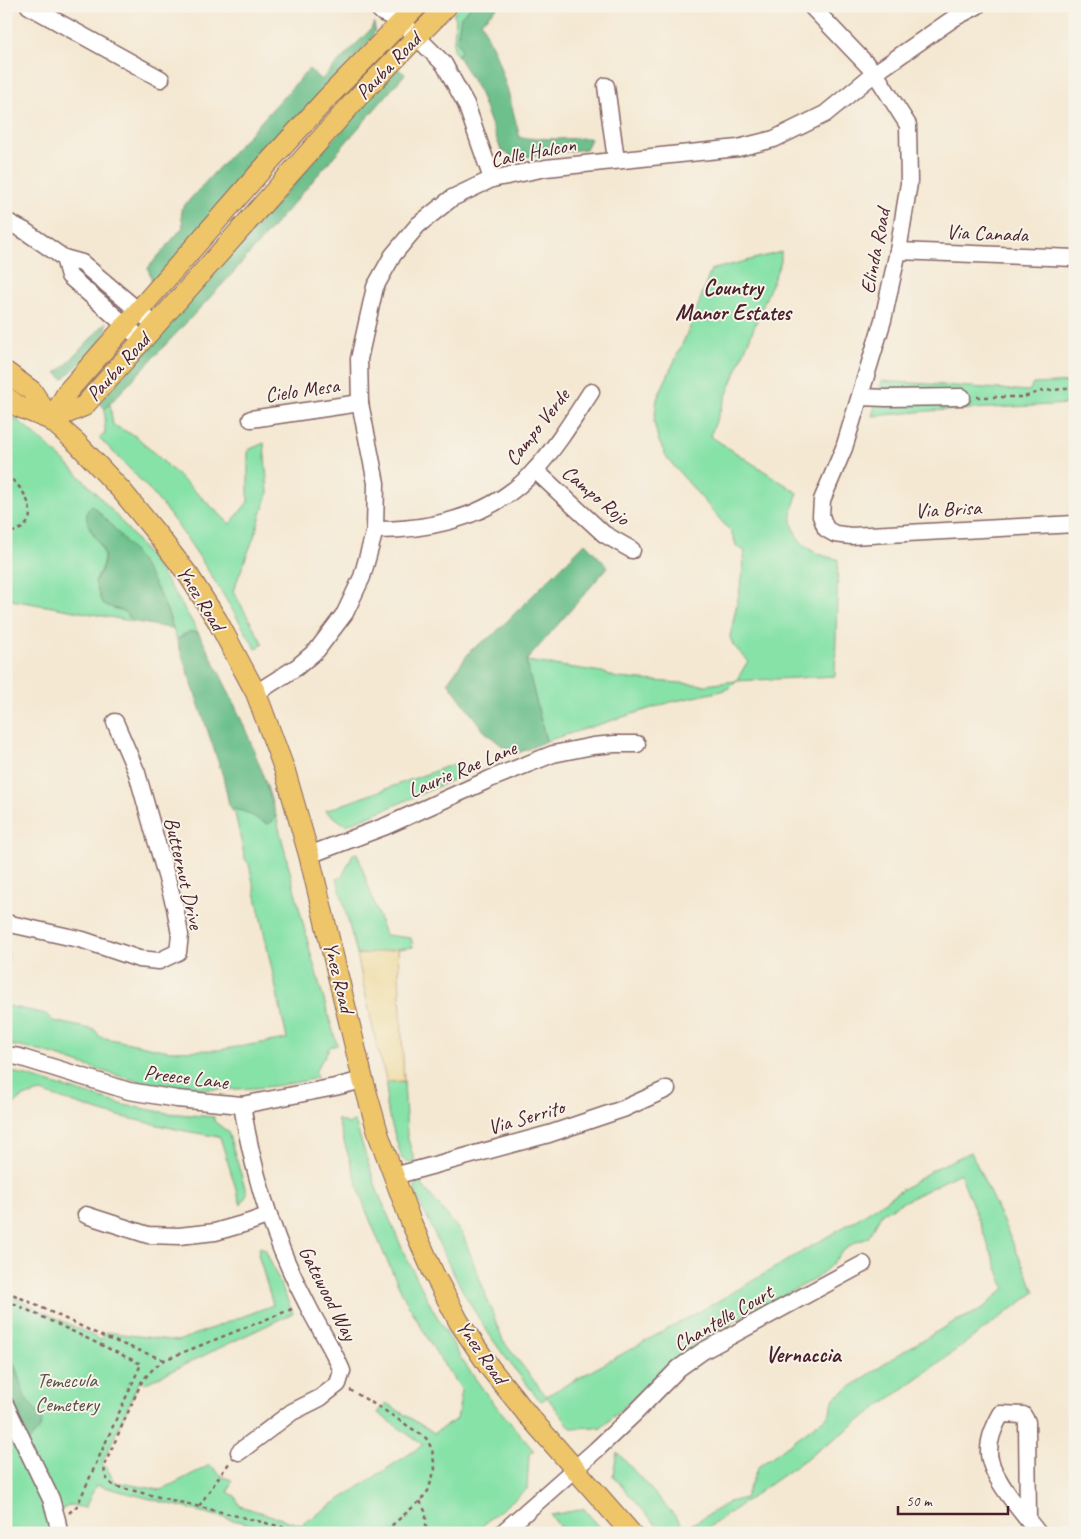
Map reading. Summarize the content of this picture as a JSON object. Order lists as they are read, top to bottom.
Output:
{
  "streets": {
    "main road": ["Pauba Road", "Ynez Road"],
    "street": [
      "Calle Halcon",
      "Via Canada",
      "Elinda Road",
      "Cielo Mesa",
      "Campo Verde",
      "Campo Rojo",
      "Via Brisa",
      "Laurie Rae Lane",
      "Butternut Drive",
      "Preece Lane",
      "Via Serrito",
      "Gatewood Way",
      "Chantelle Court"
    ]
  },
  "crossings": [
    ["Pauba Road", "Ynez Road"],
    ["Calle Halcon", "Elinda Road"],
    ["Calle Halcon", "Cielo Mesa"],
    ["Calle Halcon", "Campo Verde"],
    ["Calle Halcon", "Ynez Road"],
    ["Via Canada", "Elinda Road"],
    ["Elinda Road", "Via Brisa"],
    ["Campo Verde", "Campo Rojo"],
    ["Ynez Road", "Laurie Rae Lane"],
    ["Ynez Road", "Preece Lane"],
    ["Ynez Road", "Via Serrito"],
    ["Ynez Road", "Chantelle Court"],
    ["Preece Lane", "Gatewood Way"]
  ],
  "districts": ["Country Manor Estates", "Vernaccia"],
  "parks": ["Temecula Cemetery"],
  "scale_bar": "50 m"
}
